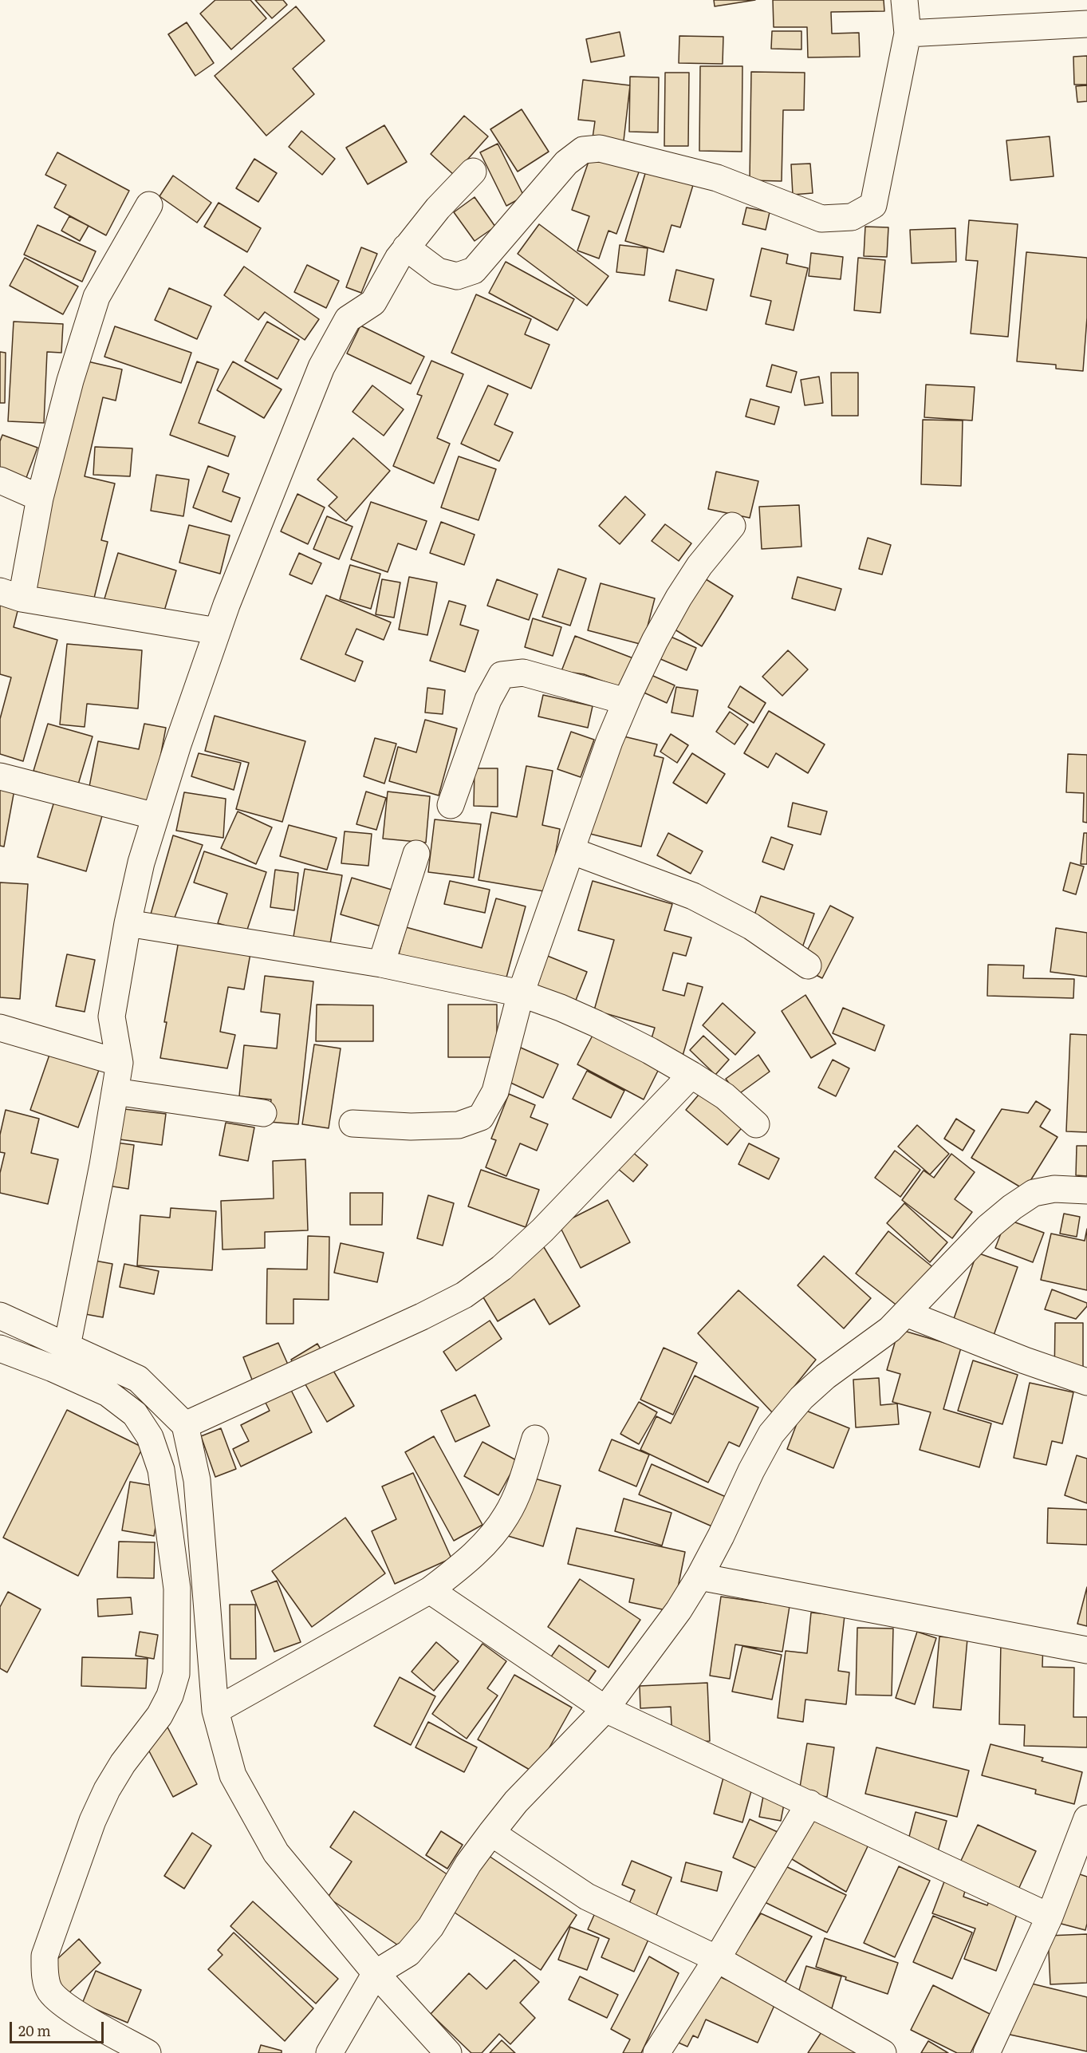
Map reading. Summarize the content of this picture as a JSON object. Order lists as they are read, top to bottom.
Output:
{
  "scale_bar": "20 m"
}
